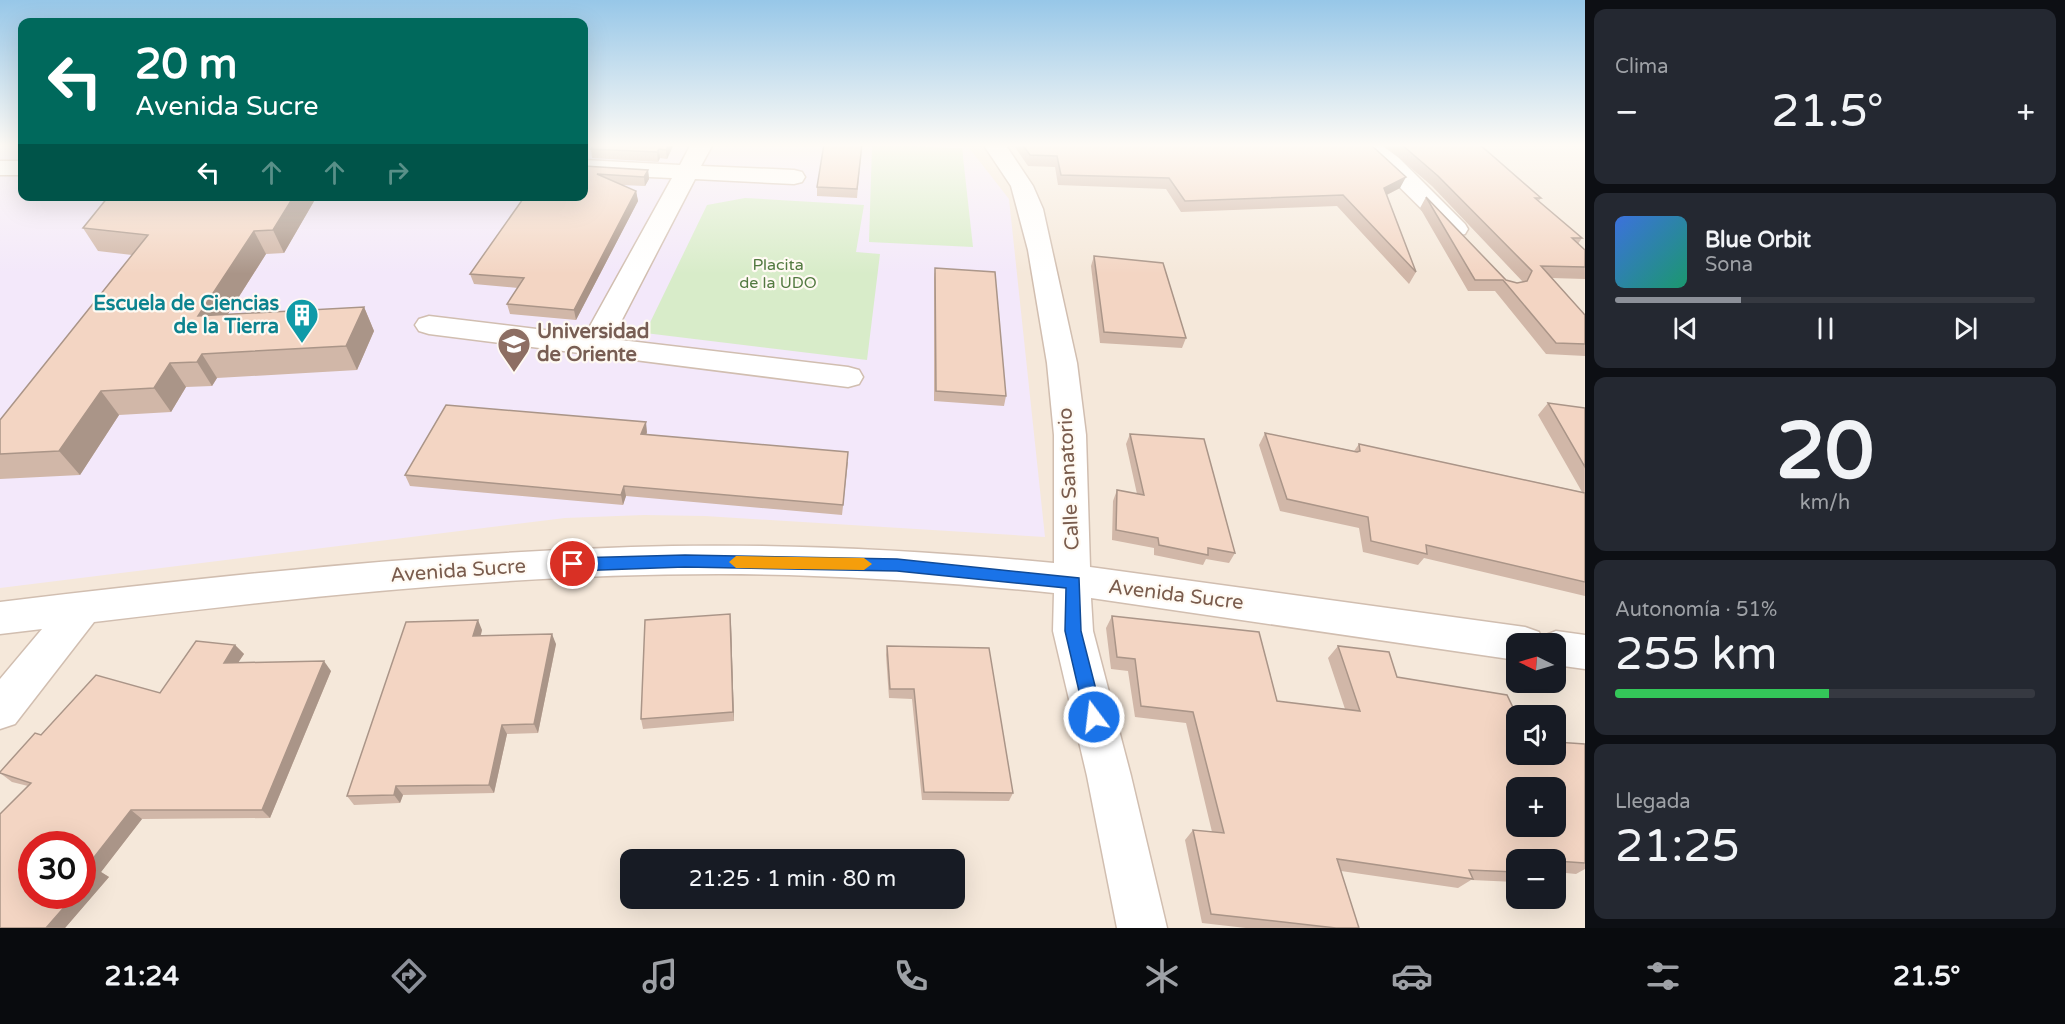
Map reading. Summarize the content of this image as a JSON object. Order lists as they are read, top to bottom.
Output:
{
  "streets": {
    "street": ["Calle Sanatorio", "Avenida Sucre"]
  },
  "crossings": [
    ["Calle Sanatorio", "Avenida Sucre"]
  ],
  "parks": ["Placita de la UDO"],
  "places": {
    "building": ["Escuela de Ciencias de la Tierra"],
    "school or university": ["Universidad de Oriente"]
  },
  "north": "left",
  "page": {
    "tile": [
      "Clima",
      ["20", "km/h"],
      ["Autonomía · 51%", "255 km"],
      ["Llegada", "21:25"]
    ],
    "turn": ["20 m", "Avenida Sucre"],
    "heat": ["−", "21.5°", "+"],
    "song": ["Blue Orbit", "Sona"],
    "map_buttons": ["+", "−"],
    "limit": "30",
    "trip": "21:25 · 1 min · 80 m",
    "tabs": ["21:24", "21.5°"]
  }
}
